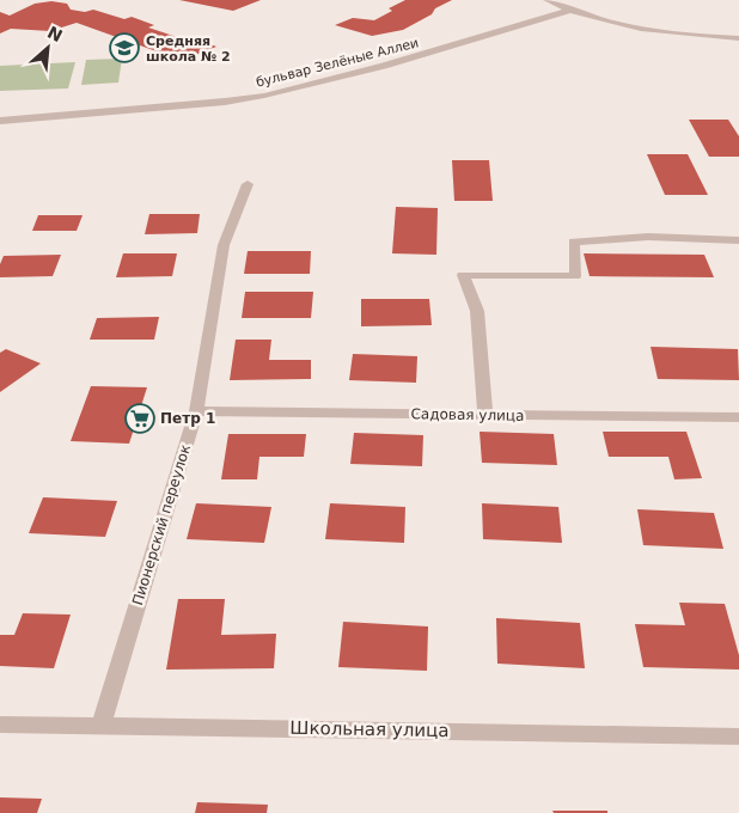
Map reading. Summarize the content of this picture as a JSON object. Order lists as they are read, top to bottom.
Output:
{
  "streets": {
    "street": [
      "бульвар Зелёные Аллеи",
      "Садовая улица",
      "Пионерский переулок",
      "Школьная улица"
    ]
  },
  "crossings": [
    ["Садовая улица", "Пионерский переулок"],
    ["Пионерский переулок", "Школьная улица"]
  ],
  "places": {
    "school or university": ["Средняя школа № 2"],
    "supermarket": ["Петр 1"]
  },
  "north": "top right"
}
